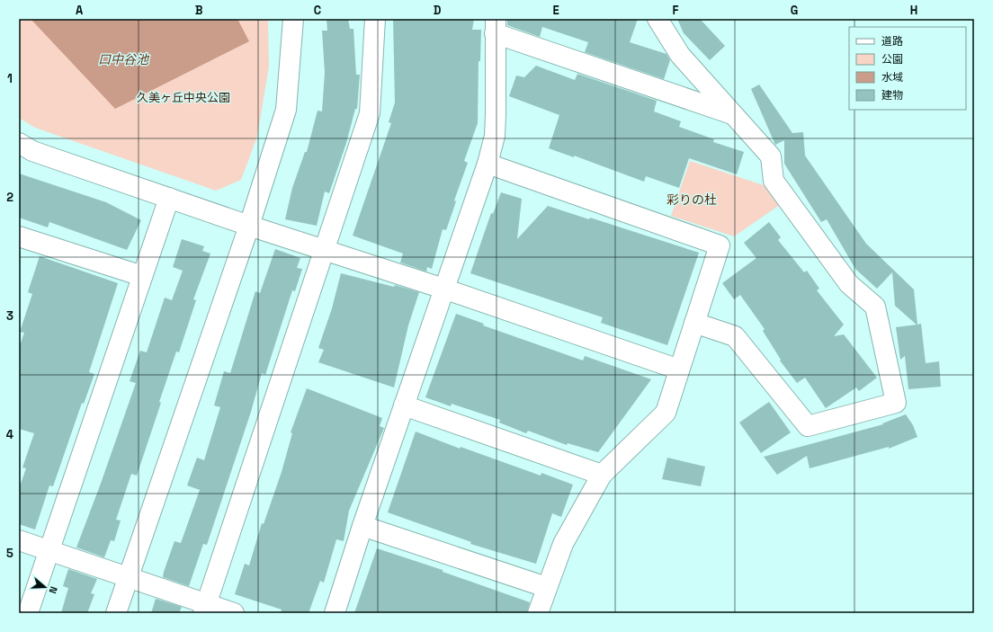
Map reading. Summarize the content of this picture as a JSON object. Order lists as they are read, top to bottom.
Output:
{
  "districts": ["彩りの杜"],
  "water": ["口中谷池"],
  "parks": ["久美ヶ丘中央公園"],
  "legend": [
    "道路",
    "公園",
    "水域",
    "建物"
  ],
  "north": "right",
  "grid": {
    "columns": [
      "A",
      "B",
      "C",
      "D",
      "E",
      "F",
      "G",
      "H"
    ],
    "rows": [
      "1",
      "2",
      "3",
      "4",
      "5"
    ]
  }
}
